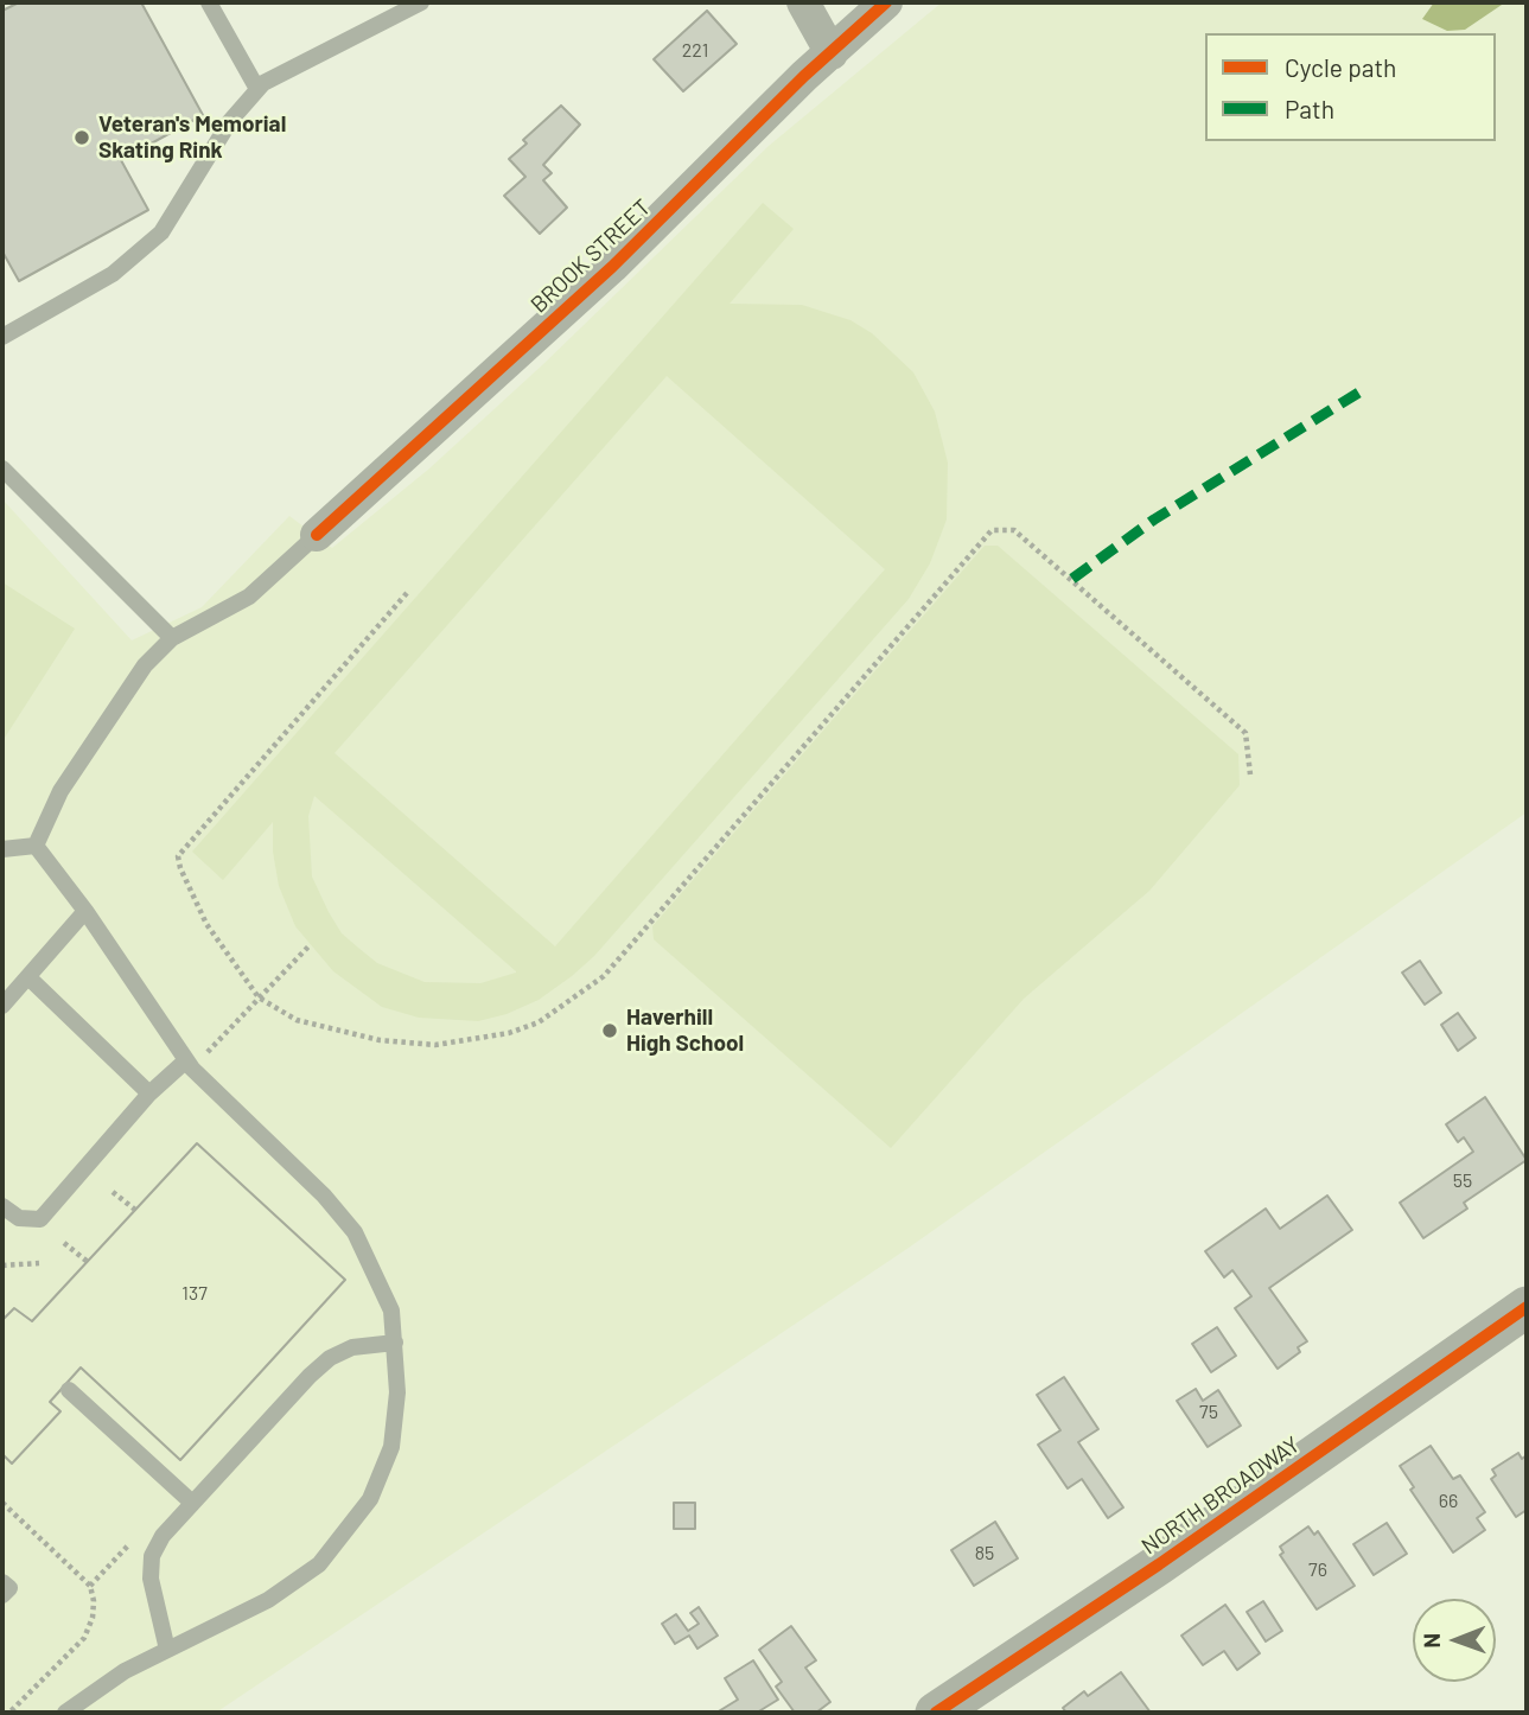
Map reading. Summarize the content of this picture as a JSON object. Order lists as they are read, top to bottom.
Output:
{
  "streets": {
    "street": ["BROOK STREET", "NORTH BROADWAY"]
  },
  "places": ["Veteran's Memorial Skating Rink", "Haverhill High School"],
  "house_numbers": [
    "221",
    "55",
    "137",
    "75",
    "66",
    "85",
    "76"
  ],
  "legend": ["Cycle path", "Path"],
  "north": "left"
}
